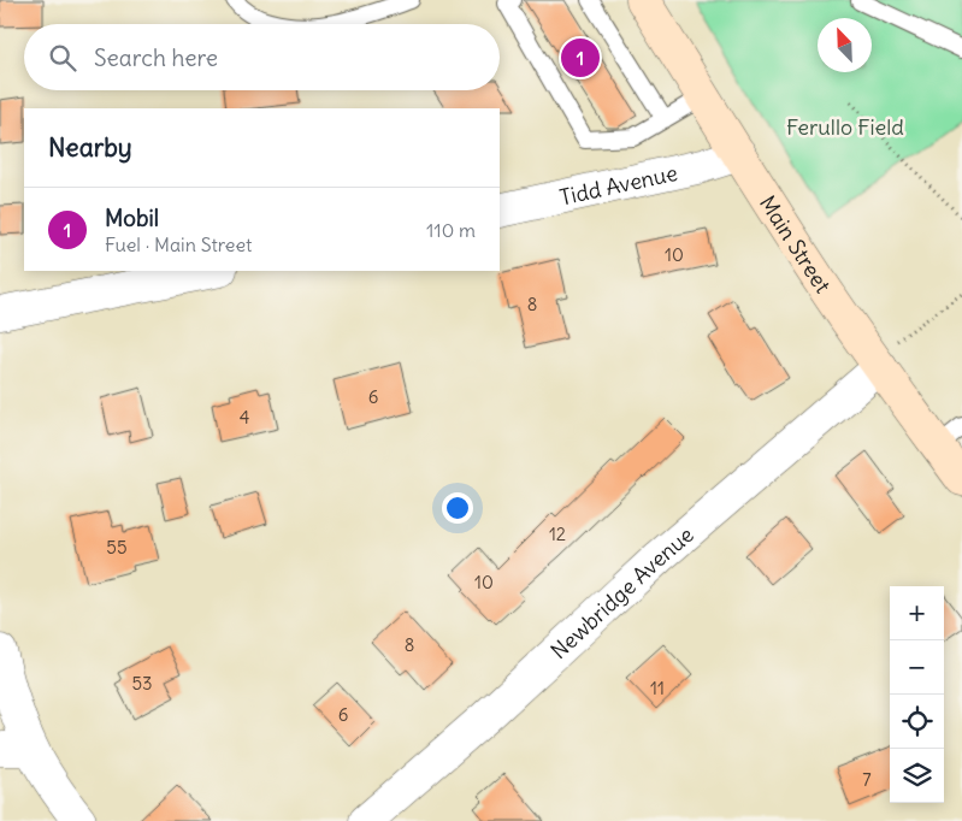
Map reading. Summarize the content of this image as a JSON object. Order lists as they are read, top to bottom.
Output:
{
  "streets": {
    "main road": ["Main Street"],
    "street": ["Tidd Avenue", "Newbridge Avenue"]
  },
  "crossings": [
    ["Tidd Avenue", "Main Street"],
    ["Main Street", "Newbridge Avenue"]
  ],
  "parks": ["Ferullo Field"],
  "house_numbers": [
    "10",
    "8",
    "6",
    "4",
    "12",
    "55",
    "10",
    "8",
    "53",
    "11",
    "6",
    "7"
  ],
  "north": "top left",
  "page": {
    "search": "Search here",
    "pins": "1",
    "heading": "Nearby",
    "list": [
      {
        "mark": "1",
        "name": "Mobil",
        "note": "Fuel · Main Street",
        "value": "110 m"
      }
    ],
    "map_buttons": ["+", "−"]
  }
}
